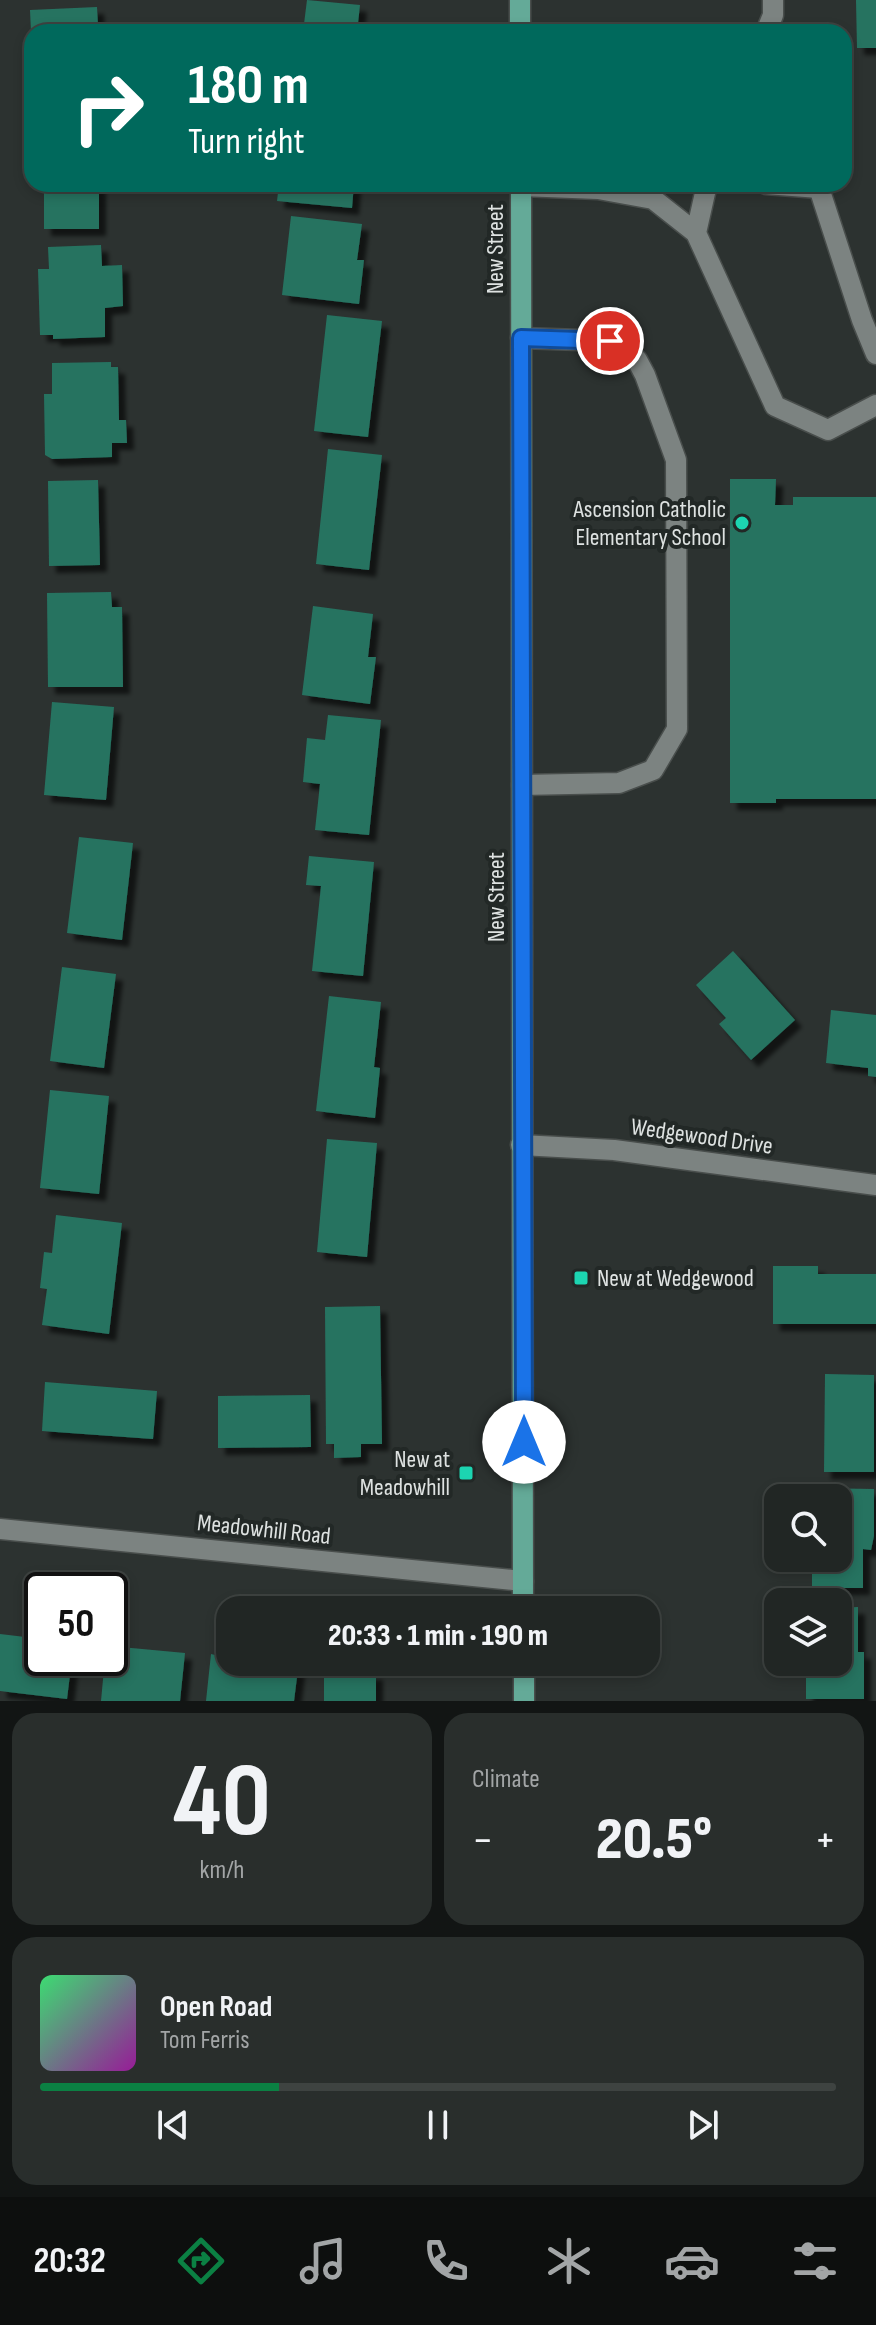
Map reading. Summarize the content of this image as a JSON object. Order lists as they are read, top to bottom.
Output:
{
  "streets": {
    "main road": ["New Street"],
    "street": ["Wedgewood Drive", "Meadowhill Road"]
  },
  "crossings": [
    ["New Street", "Wedgewood Drive"],
    ["New Street", "Meadowhill Road"]
  ],
  "places": {
    "other": ["Ascension Catholic Elementary School"],
    "transit": ["New at Wedgewood", "New at Meadowhill"]
  },
  "page": {
    "turn": ["180 m", "Turn right"],
    "limit": "50",
    "trip": "20:33 · 1 min · 190 m",
    "tile": [
      ["40", "km/h"],
      "Climate"
    ],
    "heat": ["−", "20.5°", "+"],
    "song": ["Open Road", "Tom Ferris"],
    "tabs": "20:32"
  }
}
